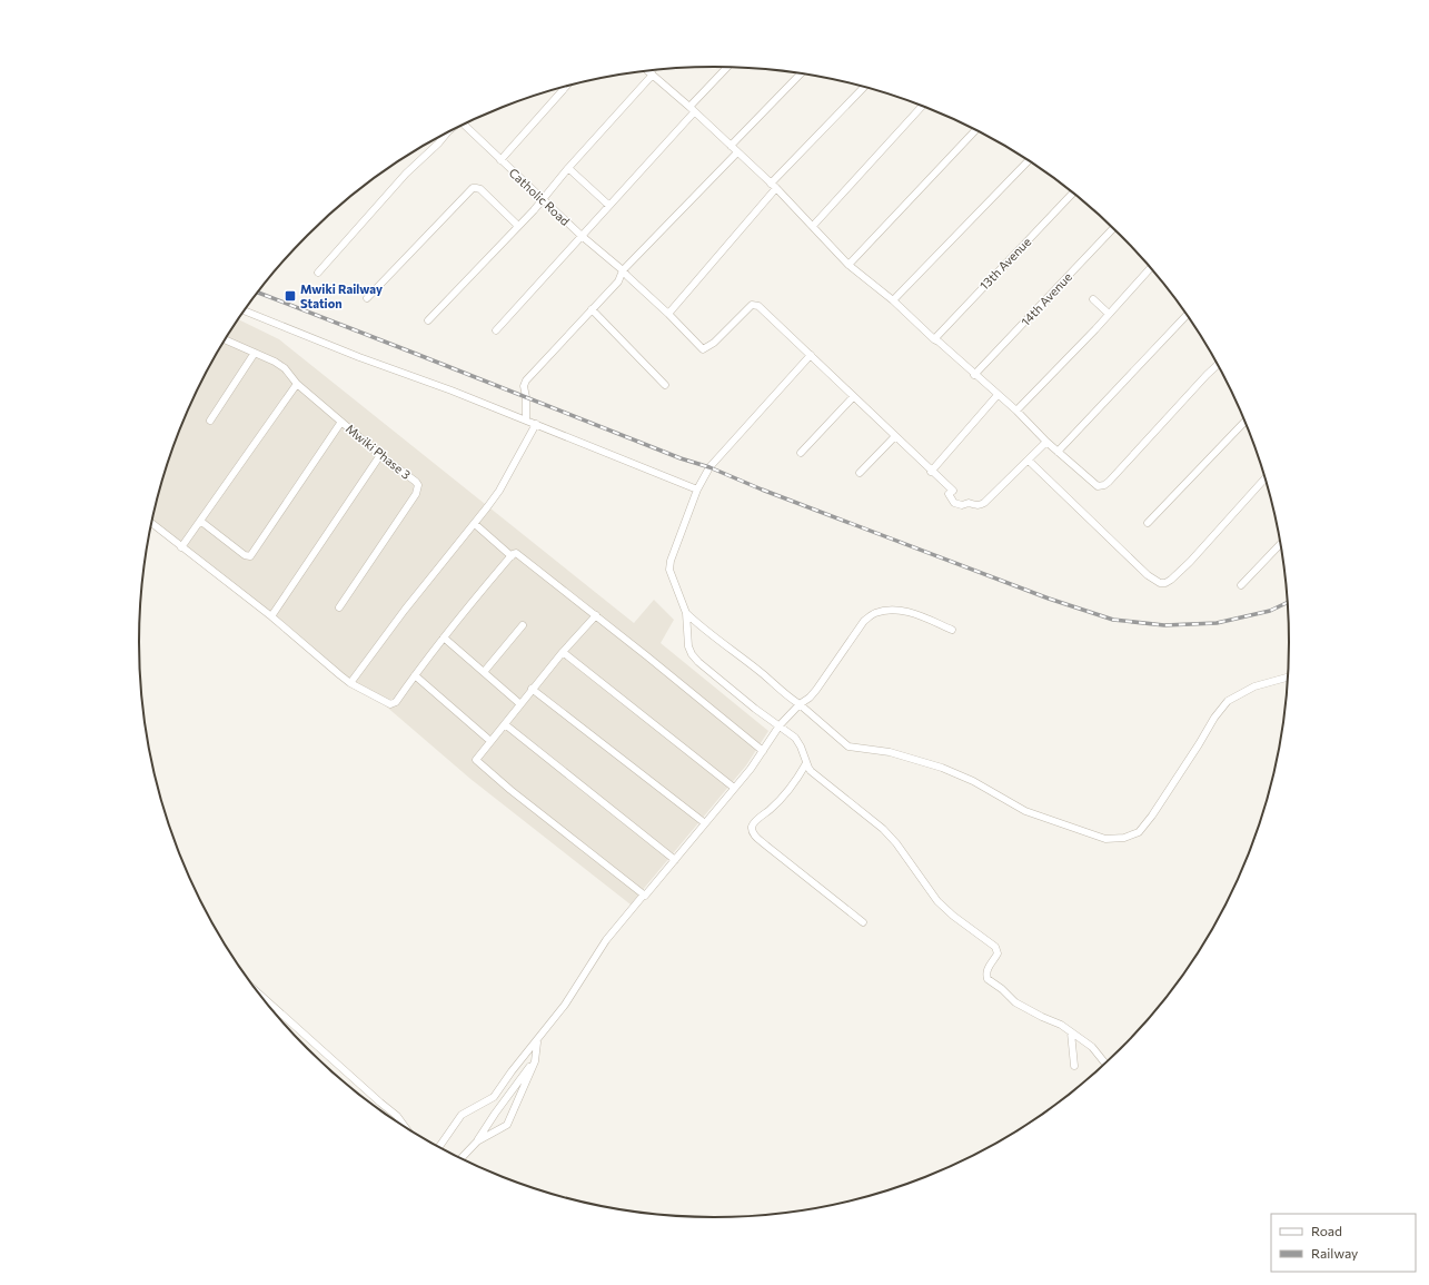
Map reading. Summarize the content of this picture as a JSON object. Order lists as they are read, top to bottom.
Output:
{
  "streets": {
    "street": [
      "Catholic Road",
      "13th Avenue",
      "14th Avenue",
      "Mwiki Phase 3"
    ]
  },
  "places": {
    "transit": ["Mwiki Railway Station"]
  },
  "legend": ["Road", "Railway"]
}
